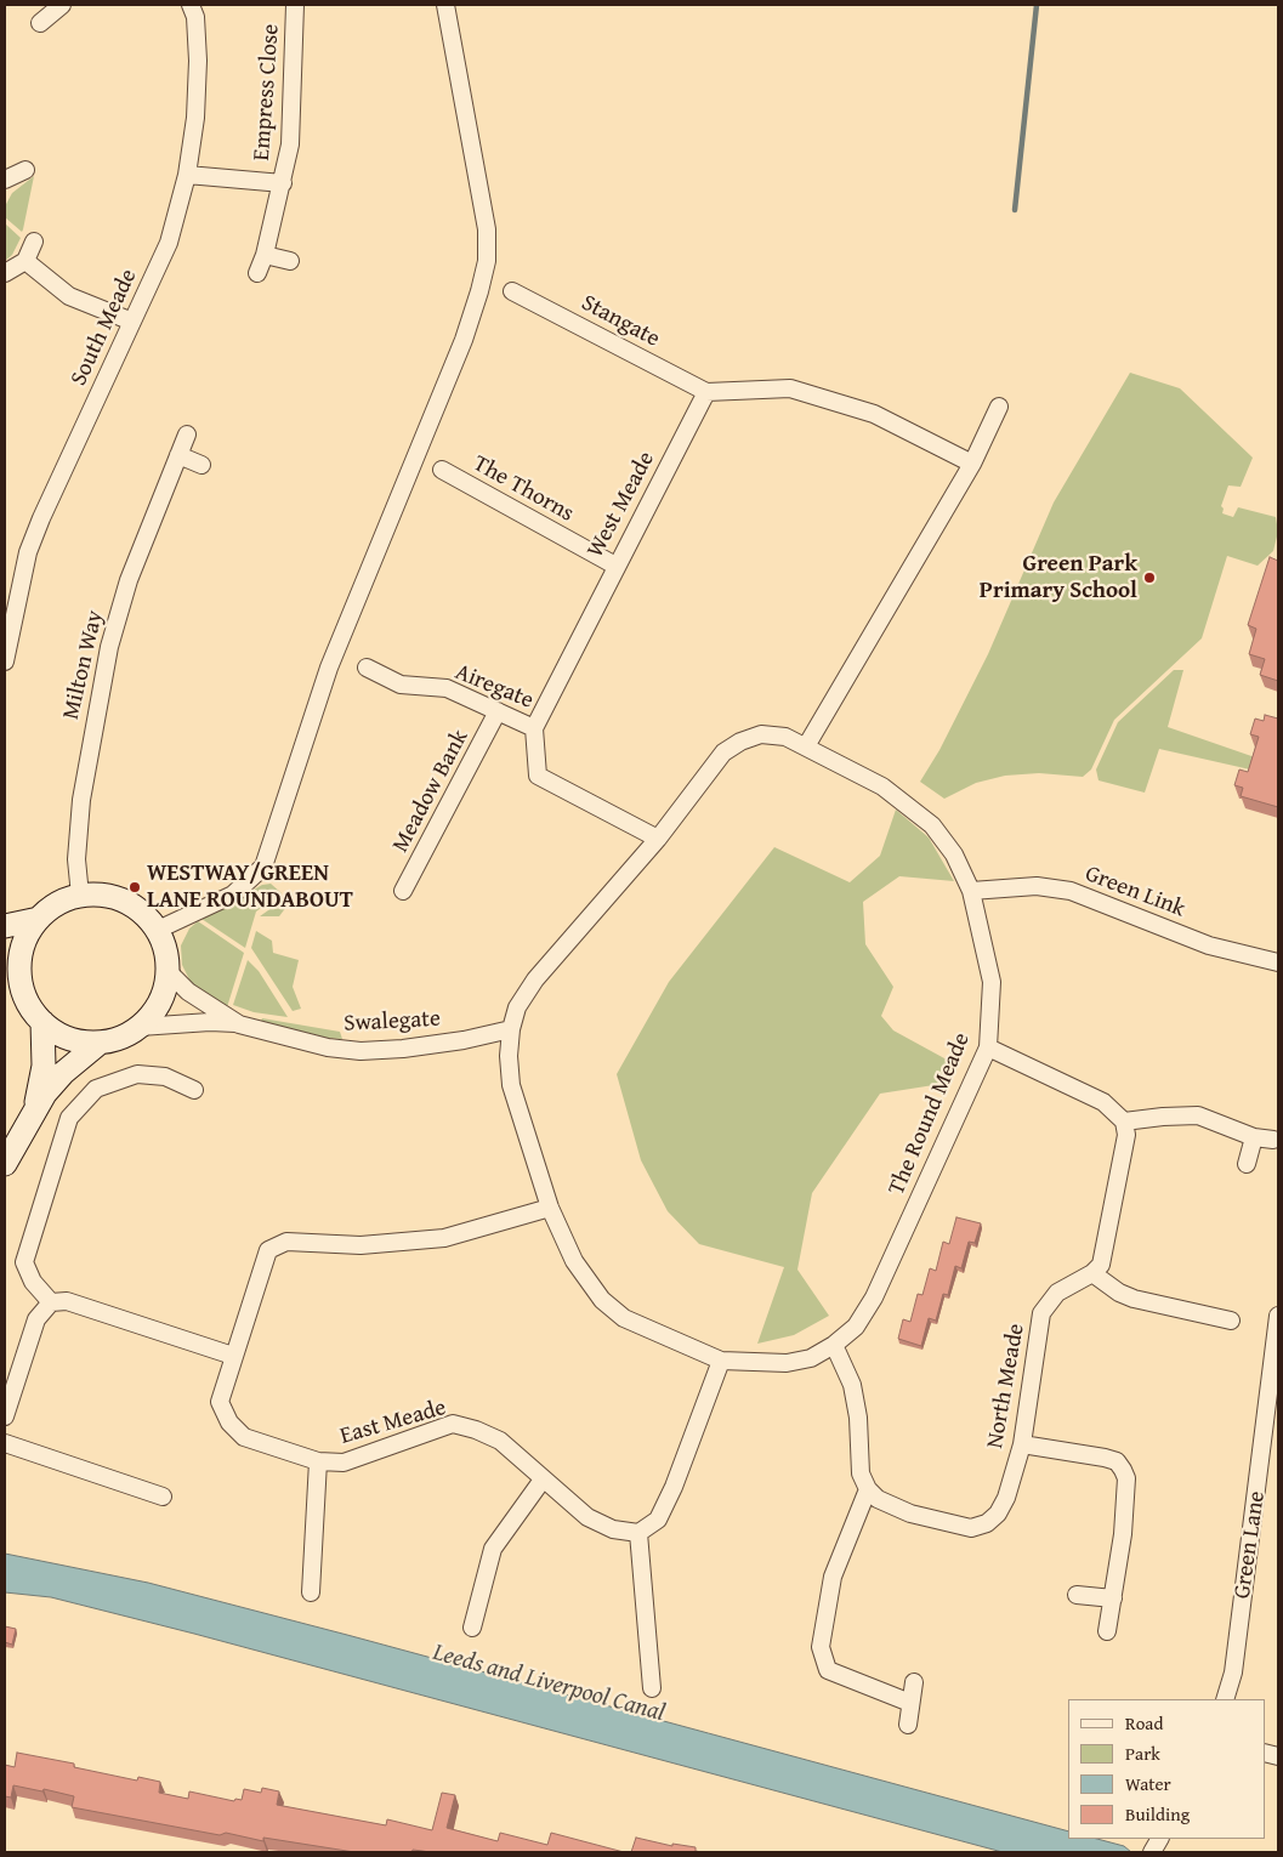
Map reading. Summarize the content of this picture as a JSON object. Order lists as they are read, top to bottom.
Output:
{
  "streets": {
    "street": [
      "Empress Close",
      "Stangate",
      "South Meade",
      "The Thorns",
      "West Meade",
      "Milton Way",
      "Airegate",
      "Meadow Bank",
      "Green Link",
      "Swalegate",
      "The Round Meade",
      "North Meade",
      "East Meade",
      "Green Lane"
    ]
  },
  "crossings": [
    ["Empress Close", "South Meade"],
    ["Stangate", "West Meade"],
    ["The Thorns", "West Meade"],
    ["West Meade", "Airegate"],
    ["Milton Way", "Swalegate"],
    ["Airegate", "Meadow Bank"],
    ["Green Link", "The Round Meade"],
    ["Swalegate", "The Round Meade"],
    ["The Round Meade", "East Meade"]
  ],
  "water": ["Leeds and Liverpool Canal"],
  "places": ["Green Park Primary School", "WESTWAY/GREEN LANE ROUNDABOUT"],
  "legend": [
    "Road",
    "Park",
    "Water",
    "Building"
  ]
}
